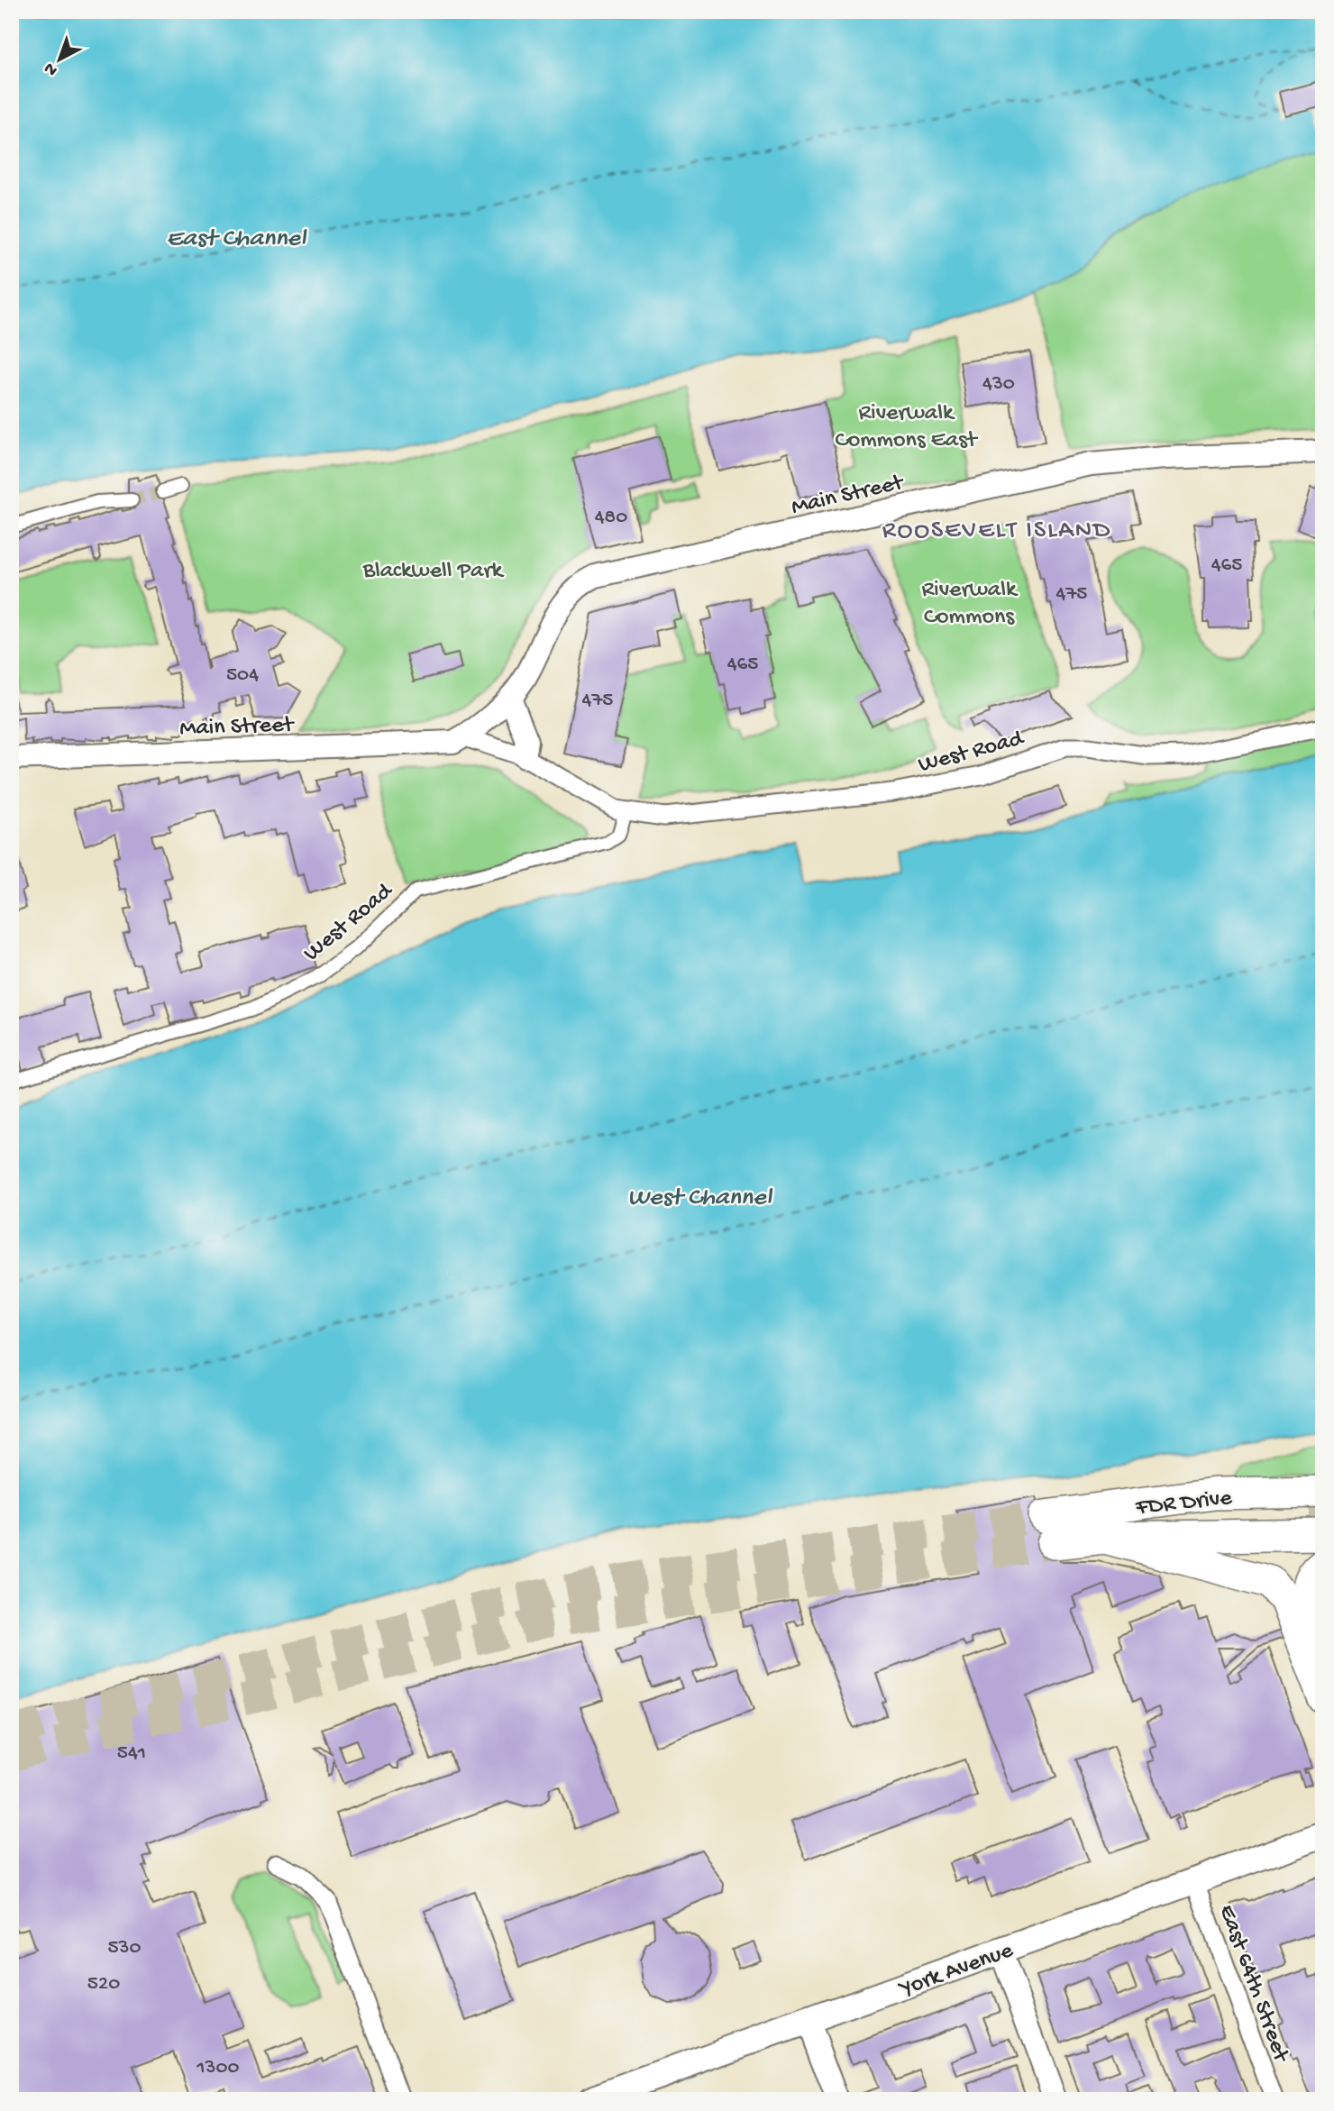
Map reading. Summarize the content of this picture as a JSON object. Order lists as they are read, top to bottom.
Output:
{
  "streets": {
    "highway": ["FDR Drive"],
    "main road": ["York Avenue"],
    "street": ["Main Street", "West Road", "East 64th Street"]
  },
  "crossings": [
    ["York Avenue", "East 64th Street"]
  ],
  "districts": ["ROOSEVELT ISLAND"],
  "water": ["East Channel", "West Channel"],
  "parks": ["Riverwalk Commons East", "Blackwell Park", "Riverwalk Commons"],
  "house_numbers": [
    "430",
    "480",
    "465",
    "475",
    "465",
    "504",
    "475",
    "541",
    "530",
    "520",
    "1300"
  ],
  "north": "bottom left"
}
